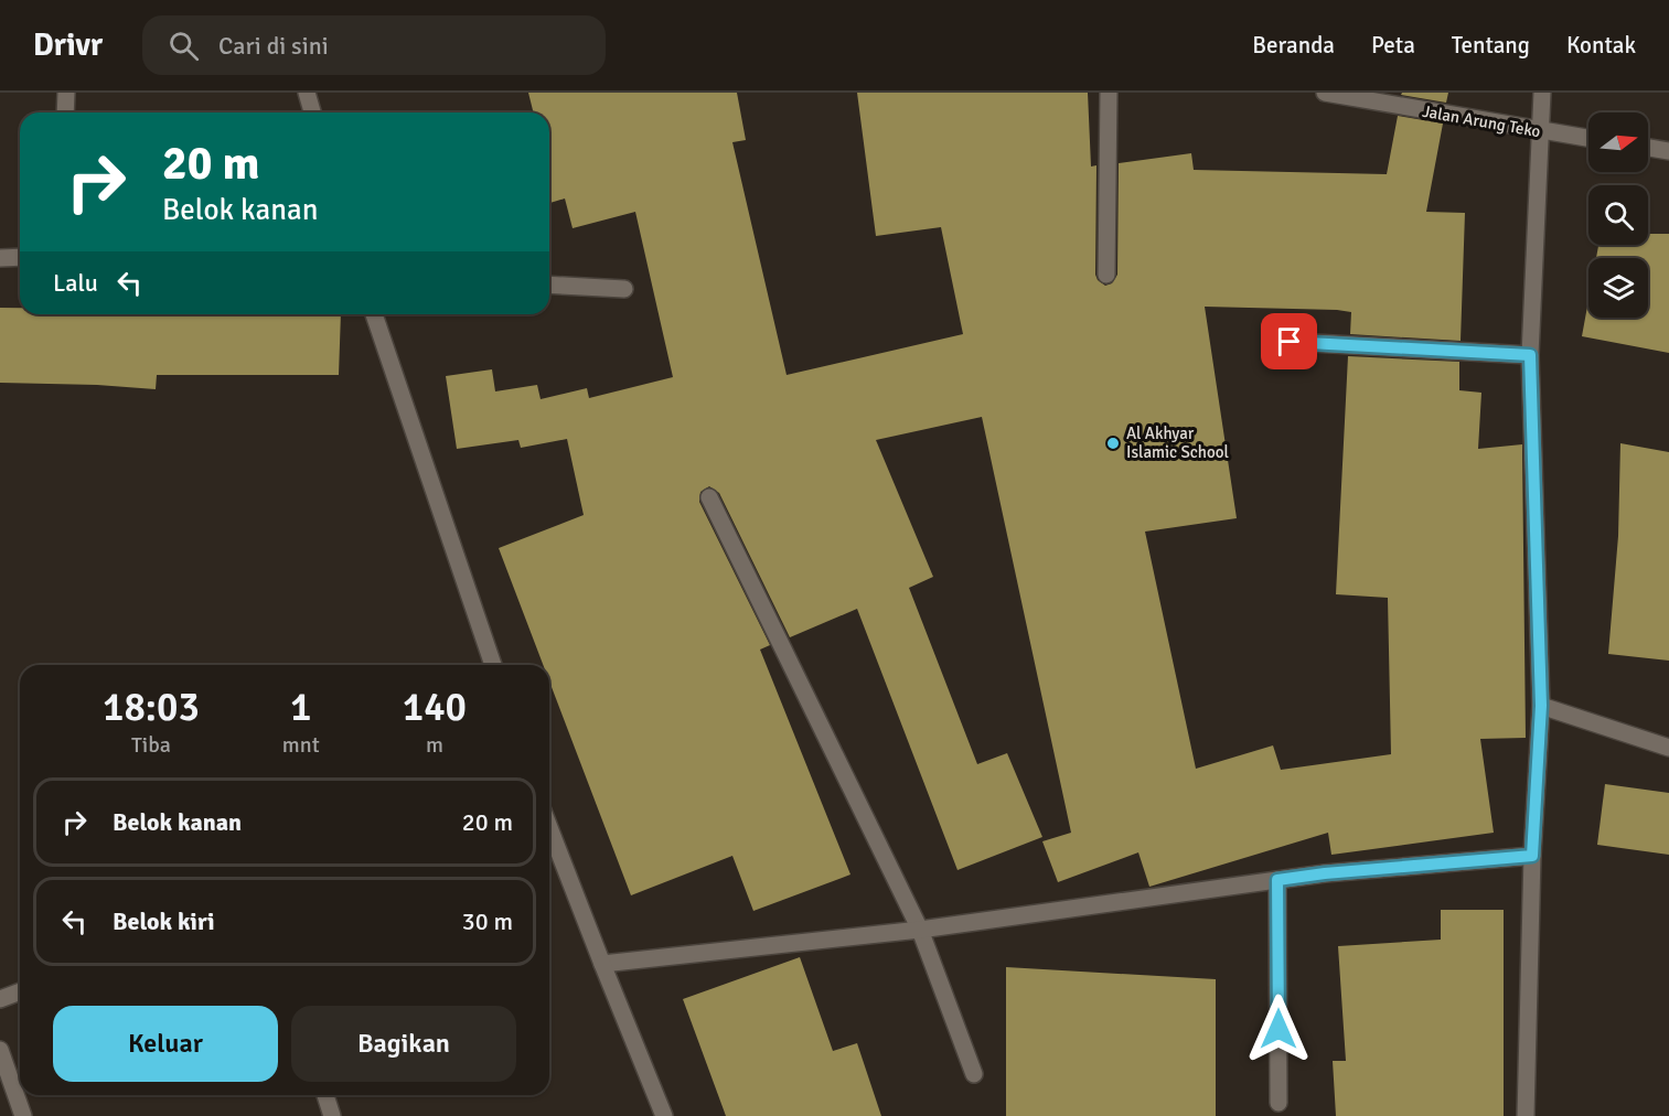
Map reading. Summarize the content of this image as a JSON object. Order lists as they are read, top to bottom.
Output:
{
  "streets": {
    "street": ["Jalan Arung Teko"]
  },
  "places": ["Al Akhyar Islamic School"],
  "north": "right",
  "page": {
    "header": "Drivr",
    "search": "Cari di sini",
    "nav": [
      "Beranda",
      "Peta",
      "Tentang",
      "Kontak"
    ],
    "turn": ["20 m", "Belok kanan"],
    "then": "Lalu",
    "eta": [
      "18:03",
      "Tiba",
      "1",
      "mnt",
      "140",
      "m"
    ],
    "list": [
      {
        "name": "Belok kanan",
        "value": "20 m"
      },
      {
        "name": "Belok kiri",
        "value": "30 m"
      }
    ],
    "buttons": ["Keluar", "Bagikan"]
  }
}
